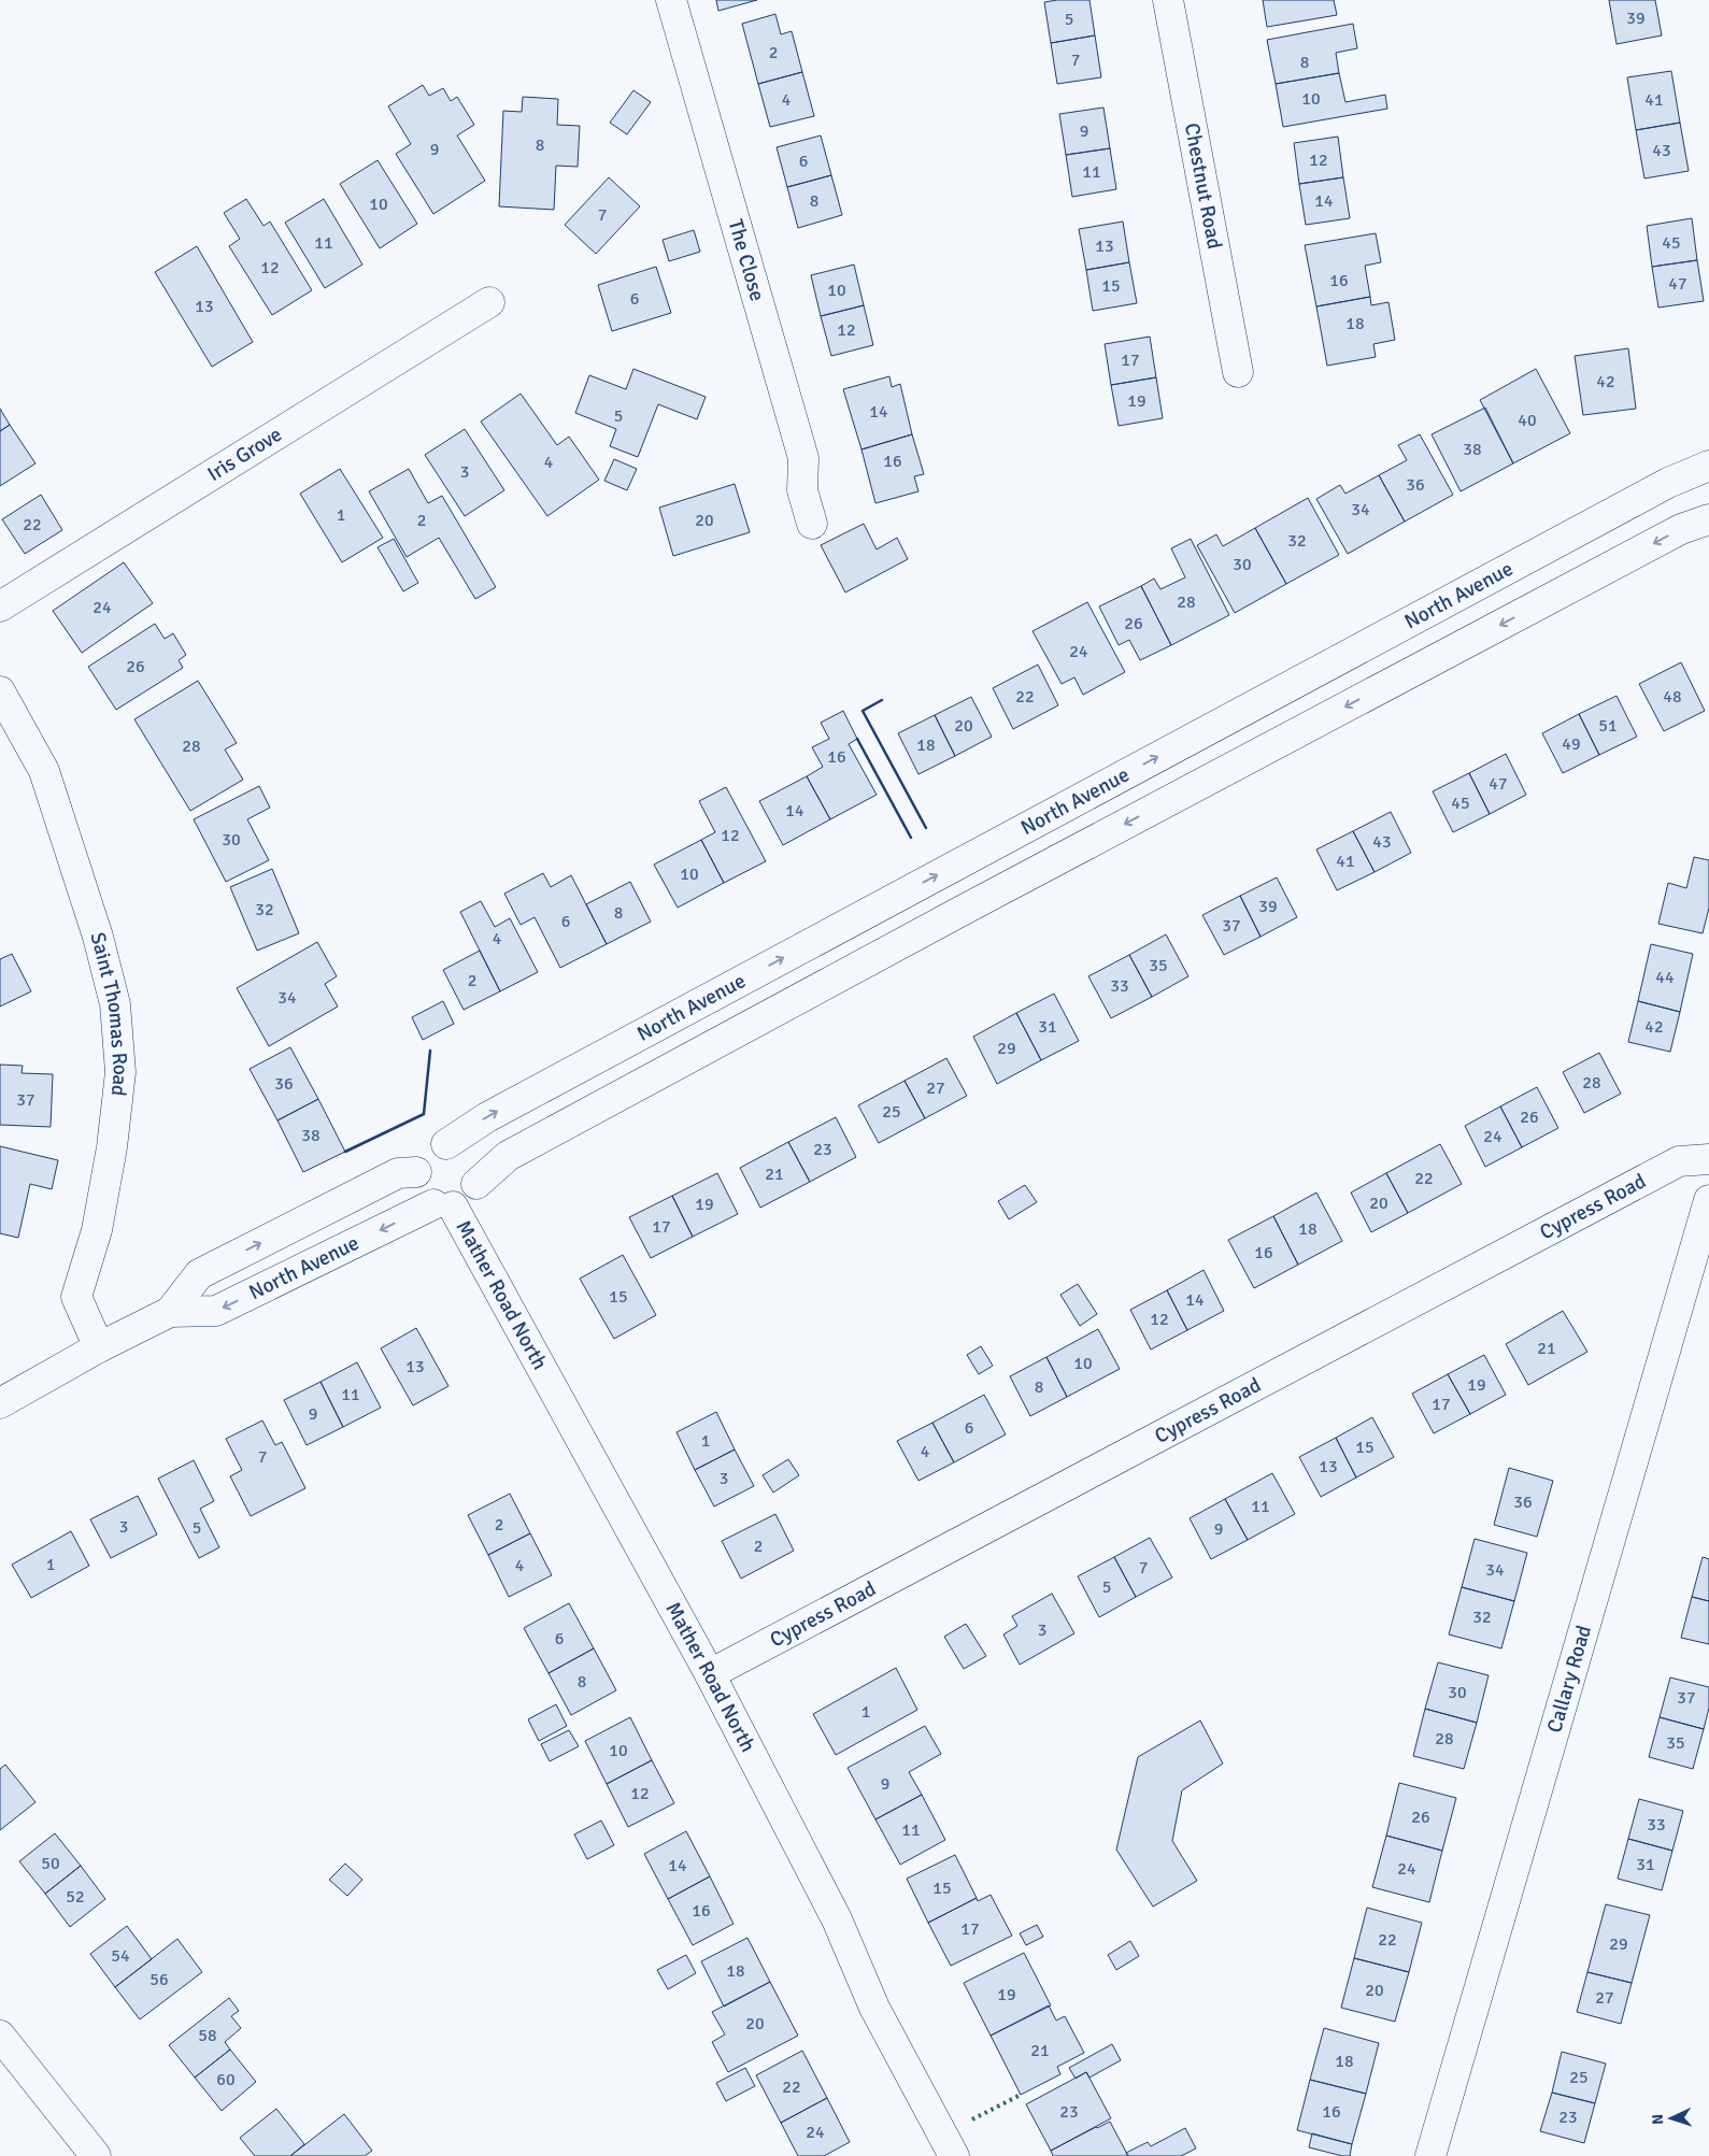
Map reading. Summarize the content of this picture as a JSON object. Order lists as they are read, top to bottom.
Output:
{
  "streets": {
    "street": [
      "Chestnut Road",
      "The Close",
      "Iris Grove",
      "North Avenue",
      "Saint Thomas Road",
      "Cypress Road",
      "Mather Road North",
      "Callary Road"
    ]
  },
  "crossings": [
    ["North Avenue", "Saint Thomas Road"],
    ["North Avenue", "Mather Road North"],
    ["Cypress Road", "Mather Road North"]
  ],
  "house_numbers": [
    "39",
    "5",
    "2",
    "7",
    "8",
    "10",
    "4",
    "41",
    "9",
    "8",
    "9",
    "43",
    "12",
    "6",
    "11",
    "8",
    "14",
    "10",
    "7",
    "11",
    "45",
    "13",
    "12",
    "16",
    "47",
    "15",
    "10",
    "6",
    "13",
    "18",
    "12",
    "17",
    "42",
    "19",
    "14",
    "5",
    "40",
    "38",
    "16",
    "4",
    "3",
    "36",
    "34",
    "1",
    "2",
    "20",
    "22",
    "32",
    "30",
    "28",
    "24",
    "26",
    "24",
    "26",
    "22",
    "48",
    "20",
    "51",
    "49",
    "18",
    "28",
    "16",
    "47",
    "45",
    "14",
    "12",
    "30",
    "43",
    "41",
    "10",
    "39",
    "32",
    "8",
    "6",
    "37",
    "4",
    "35",
    "44",
    "2",
    "33",
    "34",
    "31",
    "42",
    "29",
    "28",
    "36",
    "27",
    "37",
    "25",
    "26",
    "38",
    "24",
    "23",
    "21",
    "22",
    "20",
    "19",
    "17",
    "18",
    "16",
    "15",
    "14",
    "12",
    "21",
    "10",
    "13",
    "19",
    "8",
    "11",
    "17",
    "9",
    "6",
    "1",
    "15",
    "4",
    "7",
    "13",
    "3",
    "36",
    "11",
    "2",
    "3",
    "5",
    "9",
    "2",
    "1",
    "4",
    "7",
    "34",
    "5",
    "32",
    "3",
    "6",
    "8",
    "30",
    "37",
    "1",
    "28",
    "35",
    "10",
    "9",
    "12",
    "26",
    "33",
    "11",
    "50",
    "31",
    "14",
    "24",
    "15",
    "52",
    "16",
    "17",
    "22",
    "29",
    "54",
    "18",
    "56",
    "20",
    "19",
    "27",
    "20",
    "58",
    "21",
    "18",
    "25",
    "60",
    "22",
    "23",
    "16",
    "23",
    "24"
  ],
  "north": "left"
}
